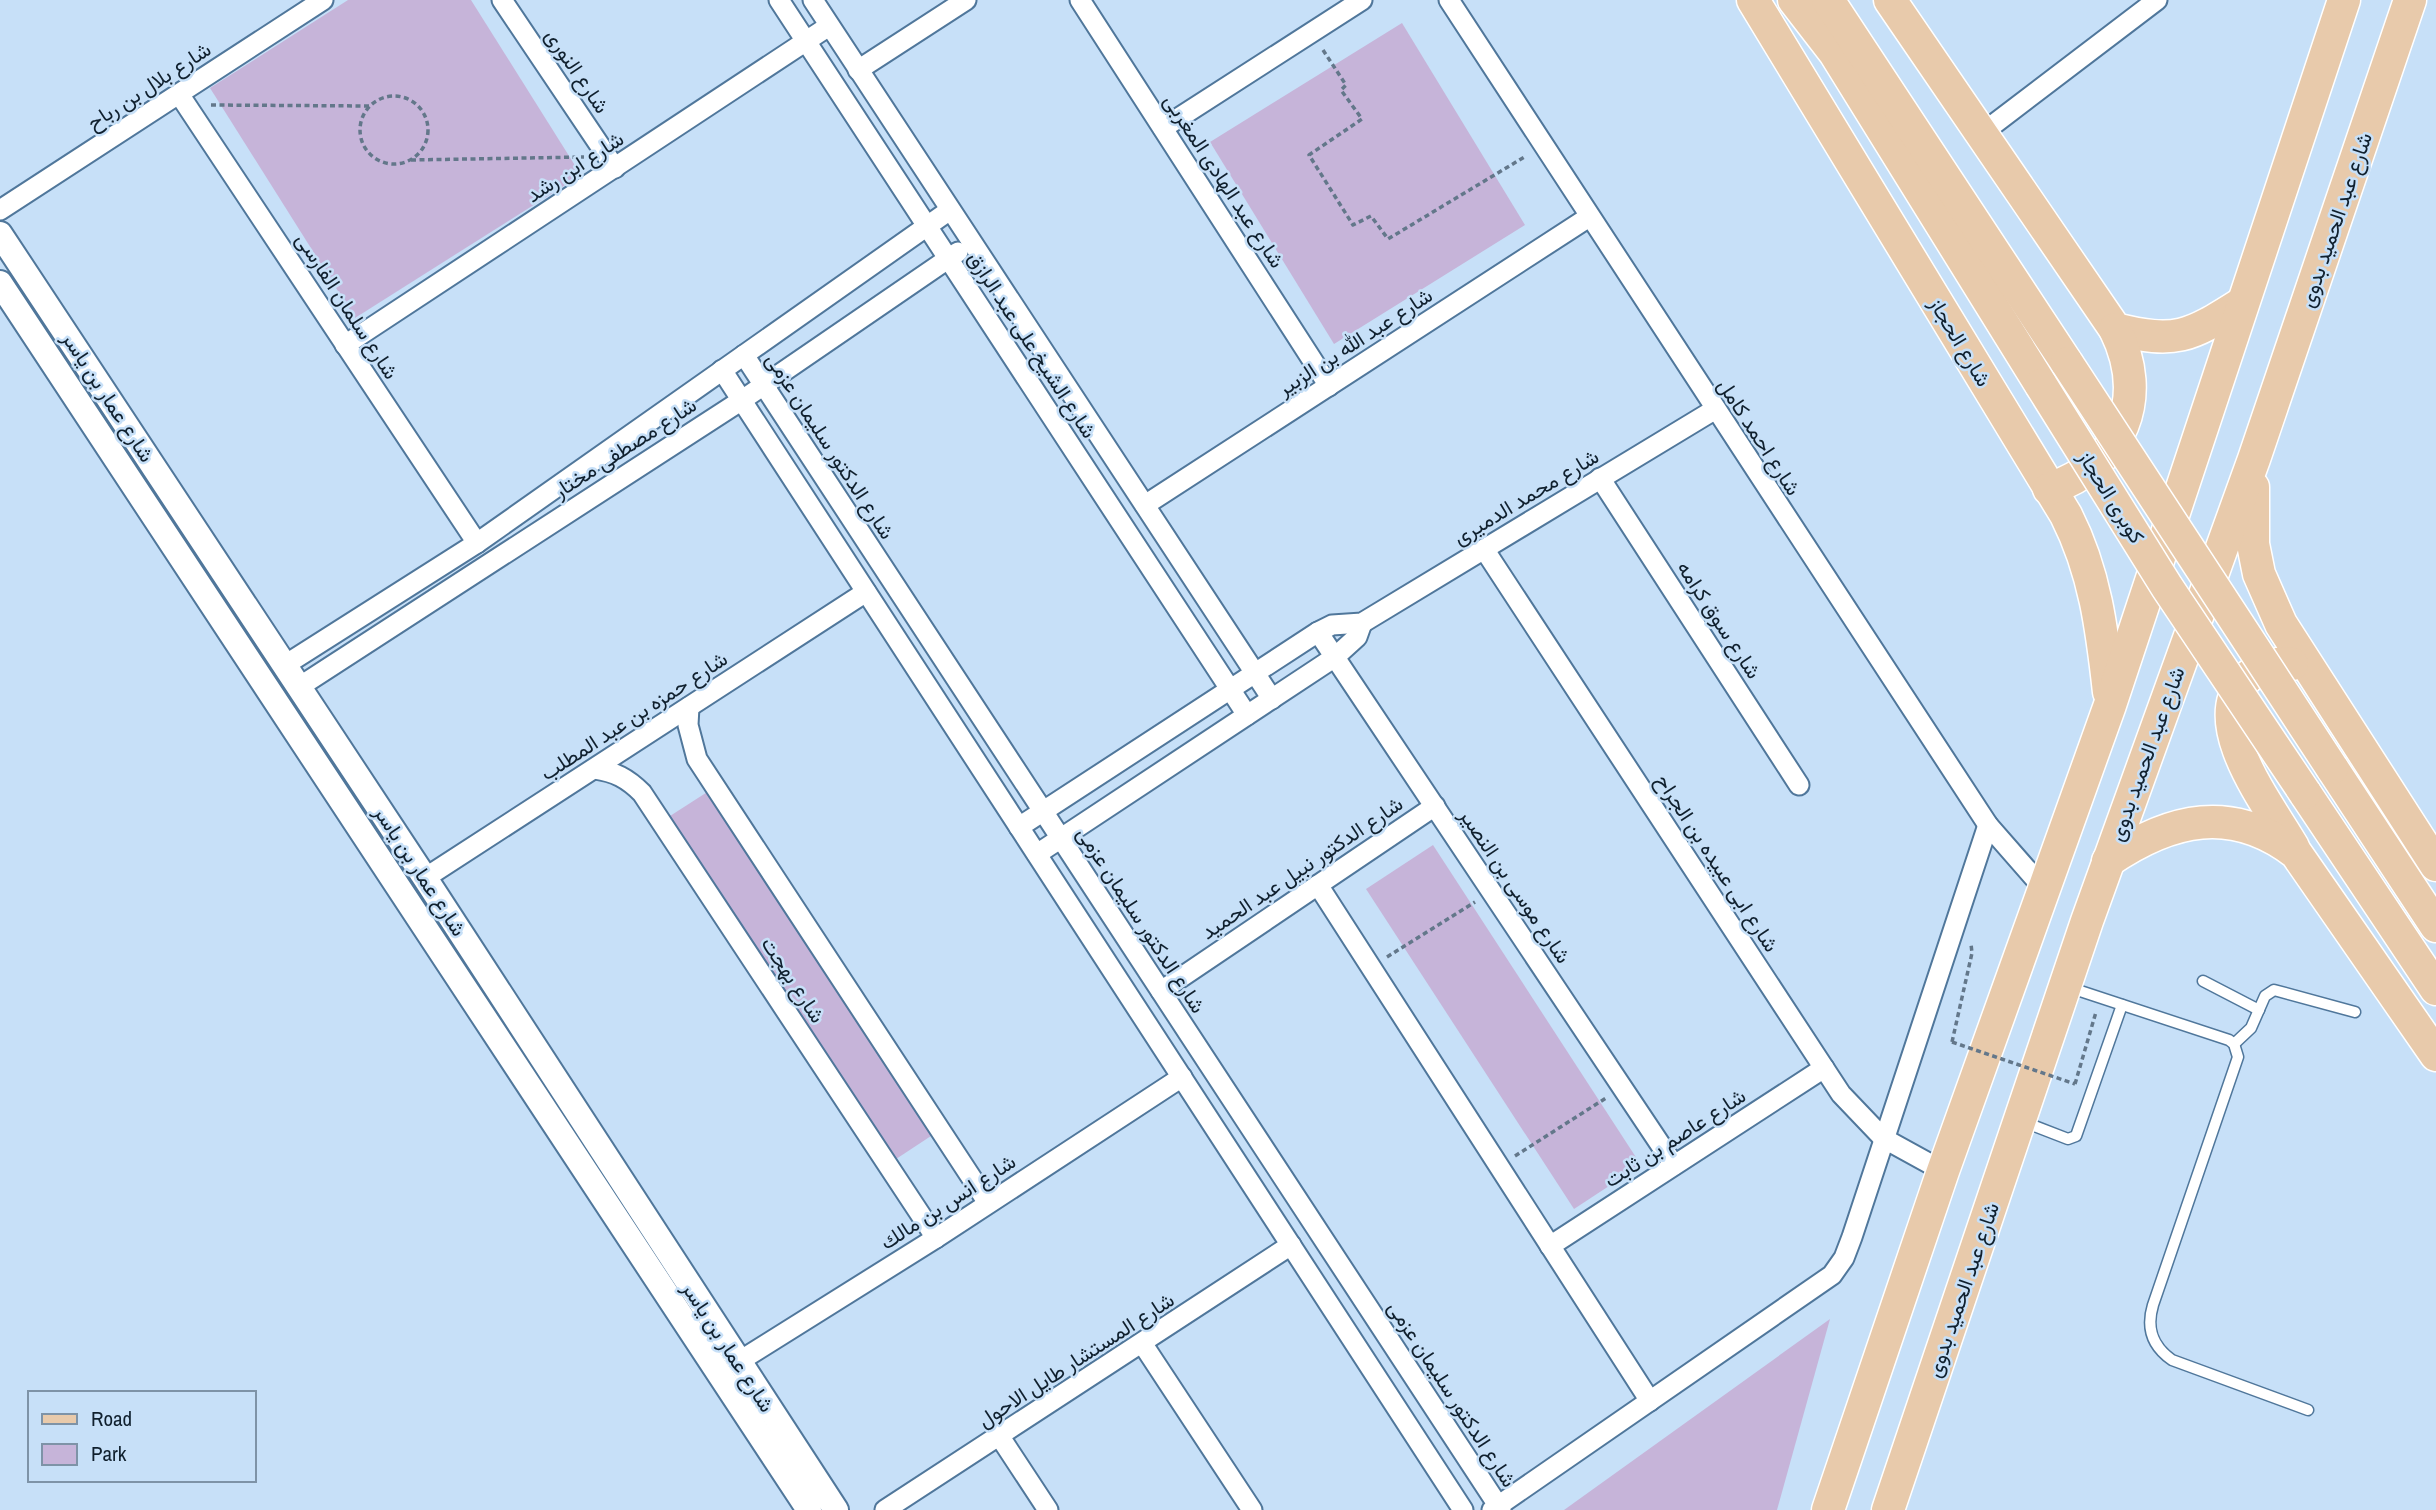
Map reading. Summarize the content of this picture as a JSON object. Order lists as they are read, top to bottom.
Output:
{
  "streets": {
    "main road": ["شارع عبد الحميد بدوى", "شارع الحجاز", "كوبرى الحجاز"],
    "street": [
      "شارع النورى",
      "شارع بلال بن رباح",
      "شارع ابن رشد",
      "شارع عبد الهادى المغربى",
      "شارع سلمان الفارسى",
      "شارع عبد الله بن الزبير",
      "شارع الشيخ على عبد الرازق",
      "شارع عمار بن ياسر",
      "شارع احمد كامل",
      "شارع الدكتور سليمان عزمى",
      "شارع مصطفى مختار",
      "شارع محمد الدميرى",
      "شارع سوق كرامه",
      "شارع حمزه بن عبد المطلب",
      "شارع ابى عبيده بن الجراح",
      "شارع الدكتور نبيل عبد الحميد",
      "شارع موسى بن النصير",
      "شارع بهجت",
      "شارع عاصم بن ثابت",
      "شارع انس بن مالك",
      "شارع المستشار طايل الاحول"
    ]
  },
  "crossings": [
    ["شارع النورى", "شارع ابن رشد"],
    ["شارع بلال بن رباح", "شارع سلمان الفارسى"],
    ["شارع ابن رشد", "شارع سلمان الفارسى"],
    ["شارع ابن رشد", "شارع الشيخ على عبد الرازق"],
    ["شارع عبد الهادى المغربى", "شارع عبد الله بن الزبير"],
    ["شارع سلمان الفارسى", "شارع مصطفى مختار"],
    ["شارع عبد الله بن الزبير", "شارع الشيخ على عبد الرازق"],
    ["شارع عبد الله بن الزبير", "شارع احمد كامل"],
    ["شارع الشيخ على عبد الرازق", "شارع مصطفى مختار"],
    ["شارع الشيخ على عبد الرازق", "شارع محمد الدميرى"],
    ["شارع عمار بن ياسر", "شارع مصطفى مختار"],
    ["شارع عمار بن ياسر", "شارع حمزه بن عبد المطلب"],
    ["شارع عمار بن ياسر", "شارع انس بن مالك"],
    ["شارع احمد كامل", "شارع محمد الدميرى"],
    ["شارع الدكتور سليمان عزمى", "شارع مصطفى مختار"],
    ["شارع الدكتور سليمان عزمى", "شارع محمد الدميرى"],
    ["شارع الدكتور سليمان عزمى", "شارع الدكتور نبيل عبد الحميد"],
    ["شارع محمد الدميرى", "شارع سوق كرامه"],
    ["شارع محمد الدميرى", "شارع ابى عبيده بن الجراح"],
    ["شارع محمد الدميرى", "شارع موسى بن النصير"],
    ["شارع حمزه بن عبد المطلب", "شارع بهجت"],
    ["شارع ابى عبيده بن الجراح", "شارع عاصم بن ثابت"],
    ["شارع الدكتور نبيل عبد الحميد", "شارع موسى بن النصير"],
    ["شارع موسى بن النصير", "شارع عاصم بن ثابت"],
    ["شارع بهجت", "شارع انس بن مالك"]
  ],
  "legend": ["Road", "Park"]
}
